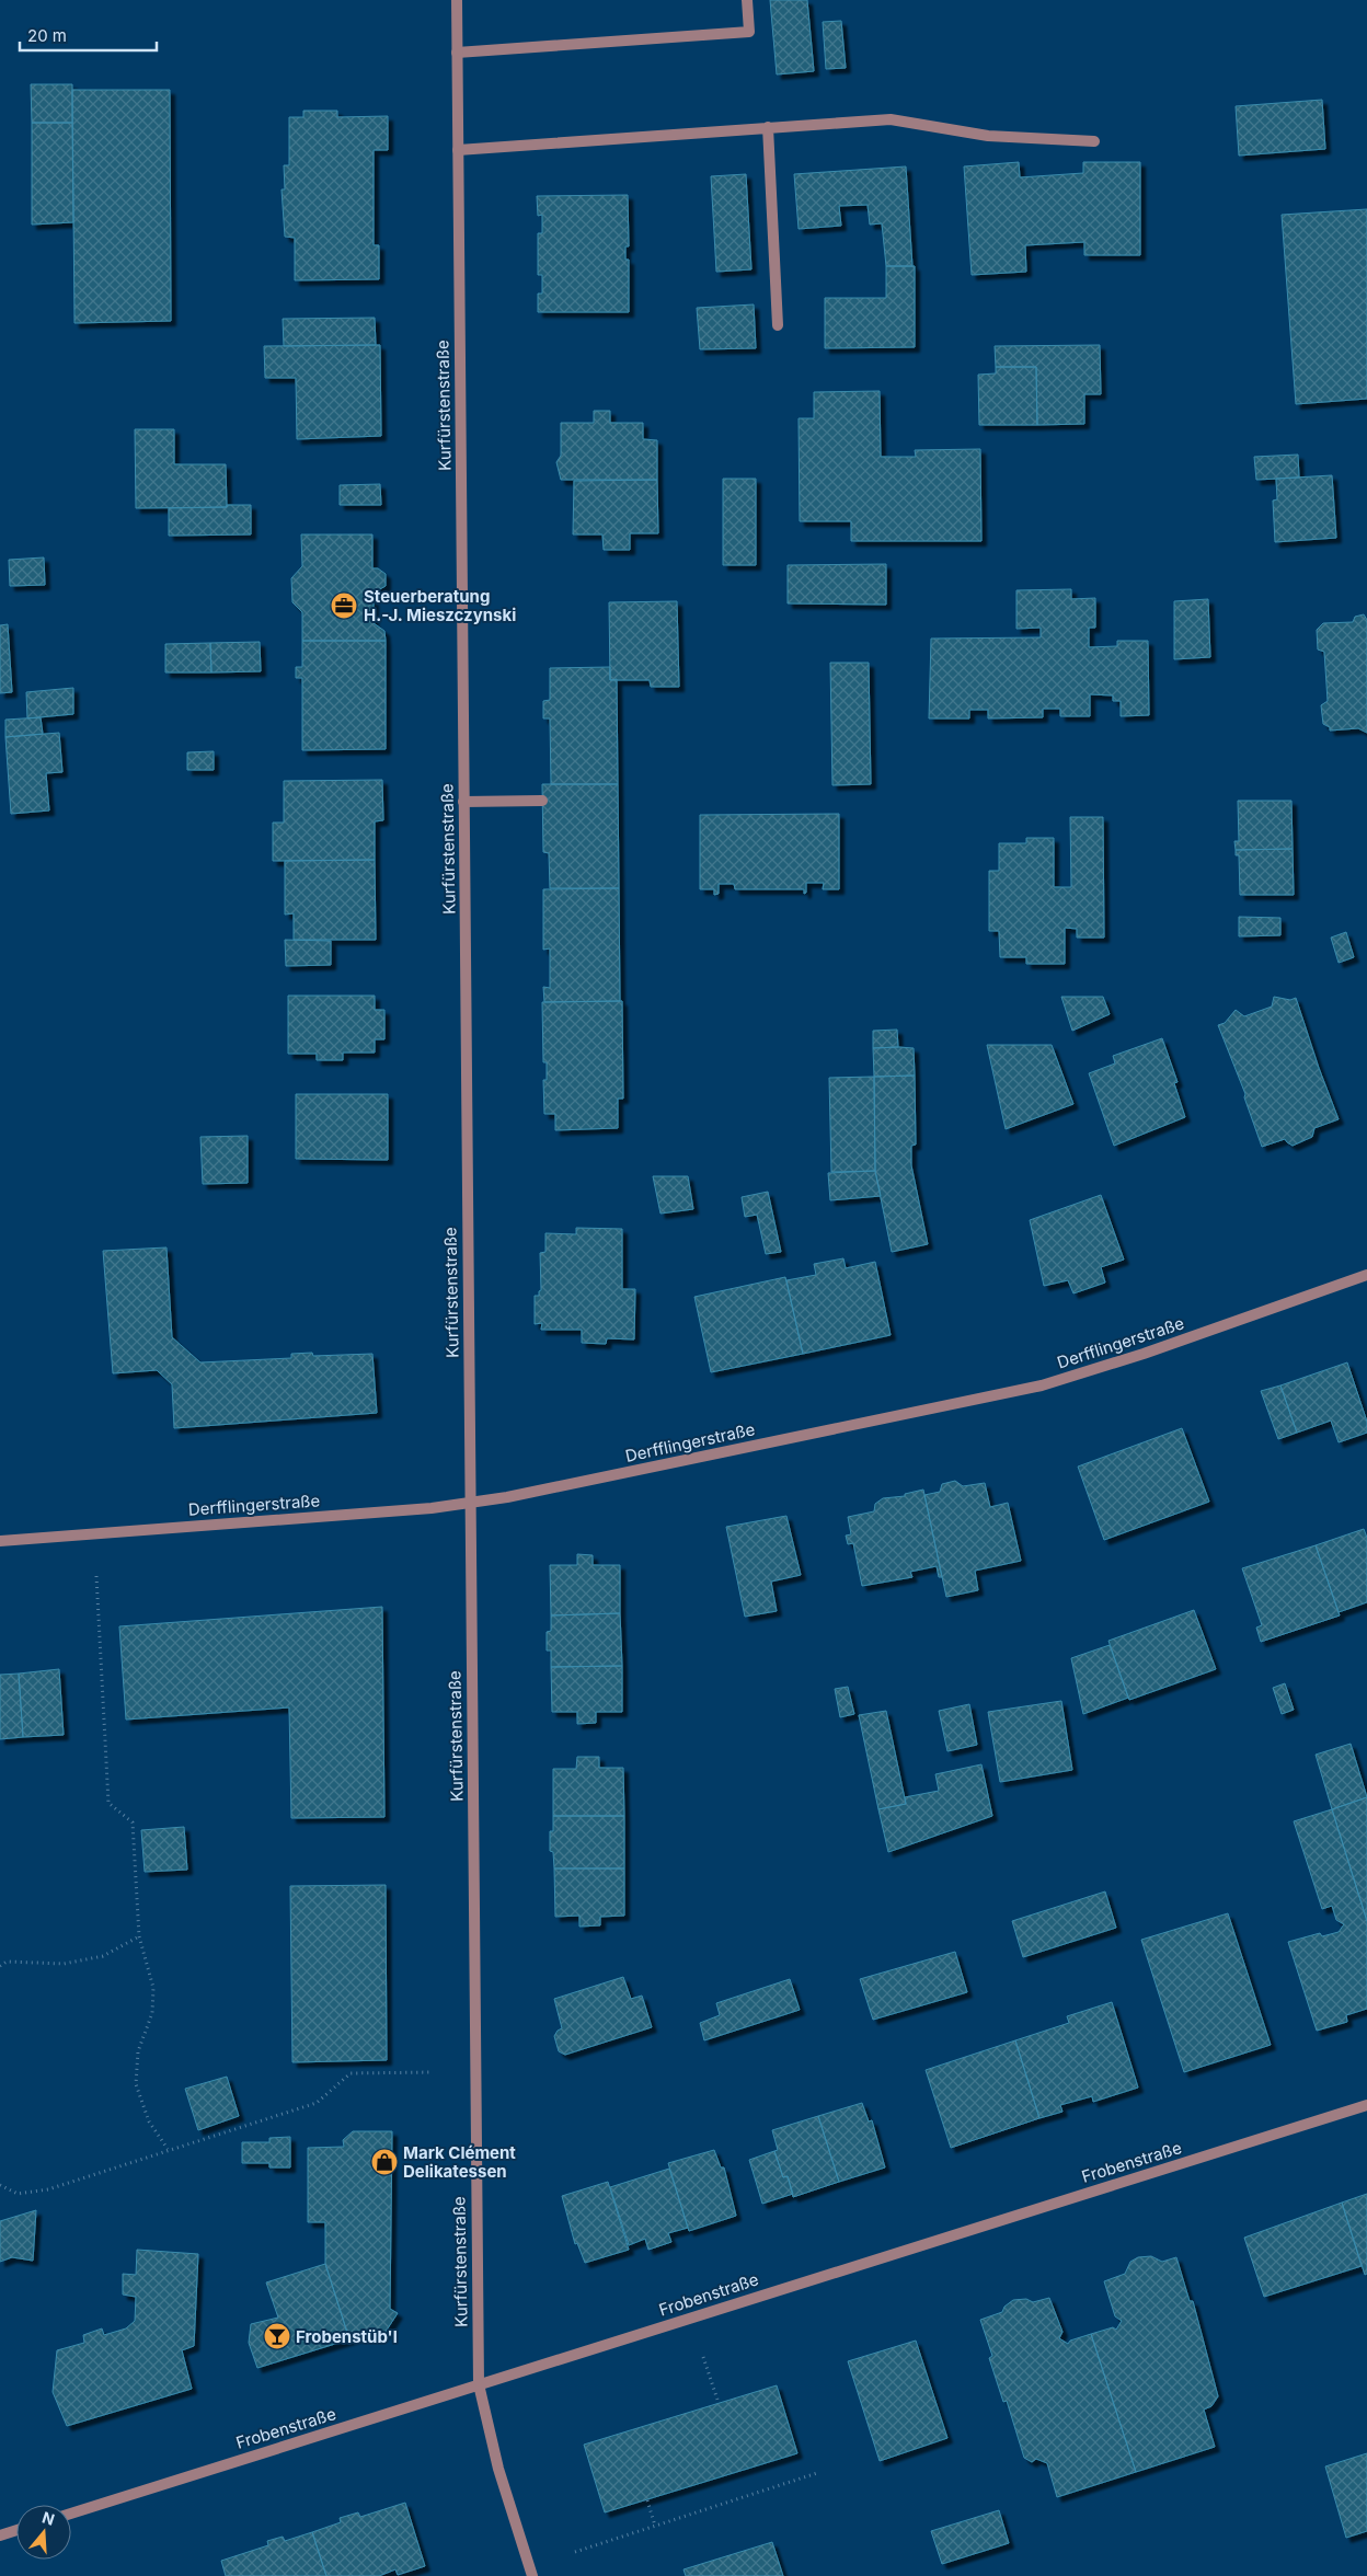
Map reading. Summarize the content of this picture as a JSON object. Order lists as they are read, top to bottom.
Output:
{
  "streets": {
    "street": ["Kurfürstenstraße", "Derfflingerstraße", "Frobenstraße"]
  },
  "crossings": [
    ["Kurfürstenstraße", "Derfflingerstraße"],
    ["Kurfürstenstraße", "Frobenstraße"]
  ],
  "places": {
    "office": ["Steuerberatung H.-J. Mieszczynski"],
    "shop": ["Mark Clément Delikatessen"],
    "bar": ["Frobenstüb'l"]
  },
  "scale_bar": "20 m",
  "north": "top"
}
